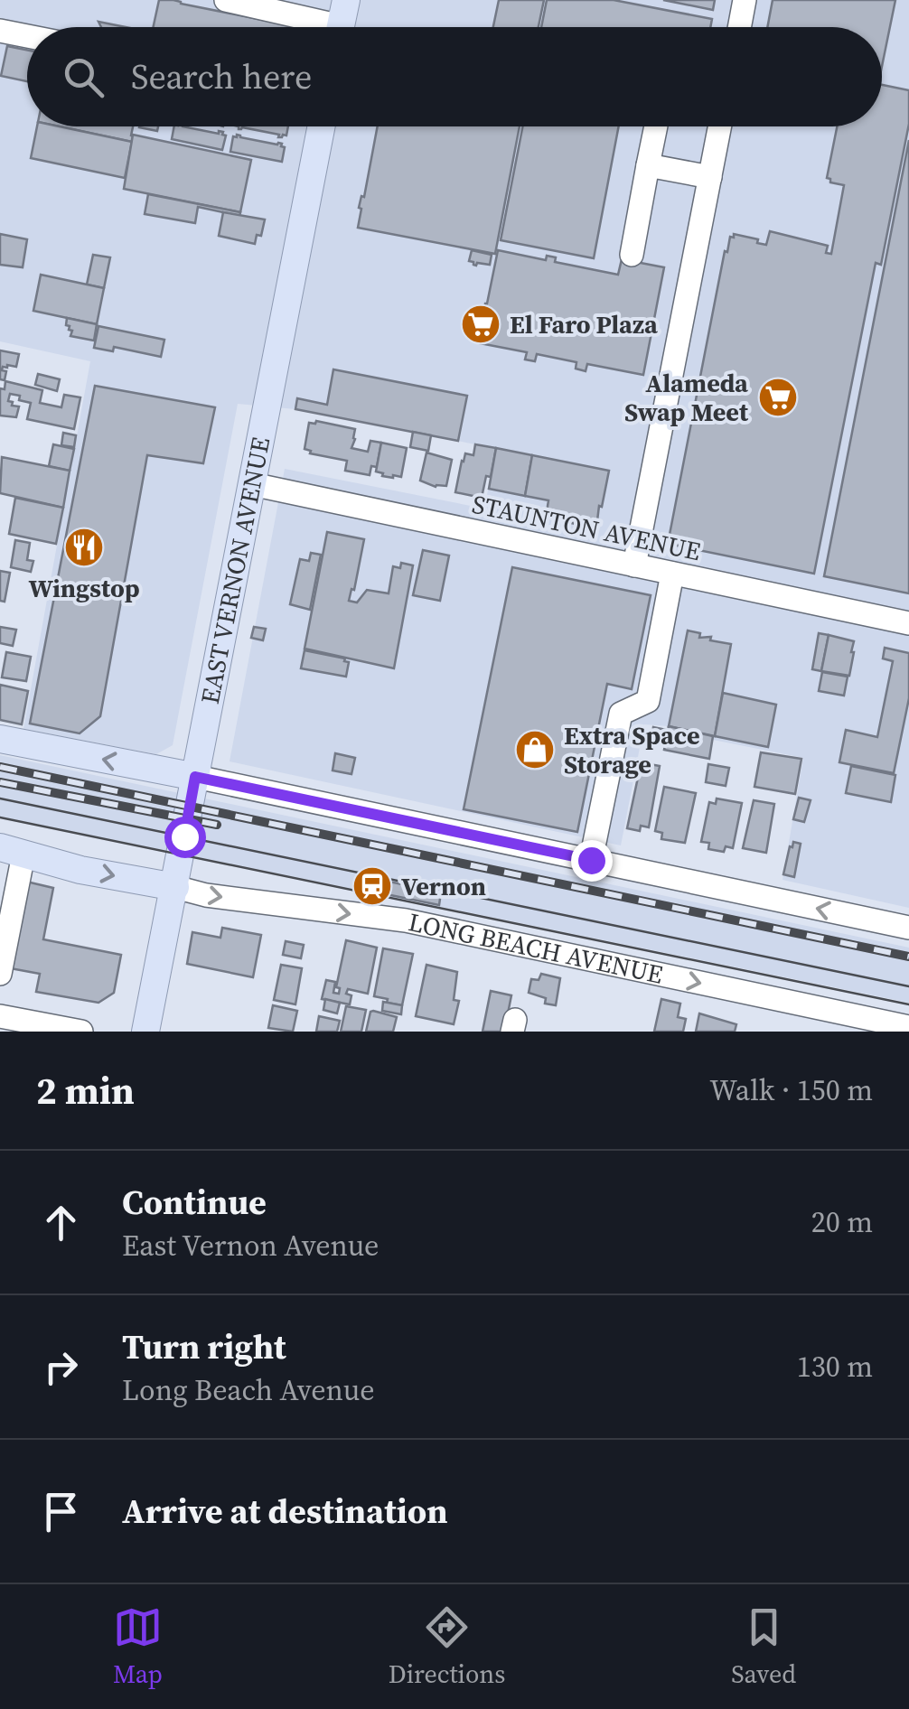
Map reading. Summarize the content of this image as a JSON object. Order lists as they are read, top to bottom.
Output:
{
  "streets": {
    "main road": ["EAST VERNON AVENUE", "LONG BEACH AVENUE"],
    "street": ["STAUNTON AVENUE"]
  },
  "crossings": [
    ["STAUNTON AVENUE", "EAST VERNON AVENUE"],
    ["EAST VERNON AVENUE", "LONG BEACH AVENUE"]
  ],
  "one_way": ["LONG BEACH AVENUE"],
  "places": {
    "supermarket": ["El Faro Plaza", "Alameda Swap Meet"],
    "restaurant": ["Wingstop"],
    "shop": ["Extra Space Storage"],
    "station": ["Vernon"]
  },
  "page": {
    "search": "Search here",
    "heading": ["2 min", "Walk · 150 m"],
    "list": [
      ["Continue", "East Vernon Avenue", "20 m"],
      ["Turn right", "Long Beach Avenue", "130 m"],
      "Arrive at destination"
    ],
    "nav": ["Map", "Directions", "Saved"]
  }
}
